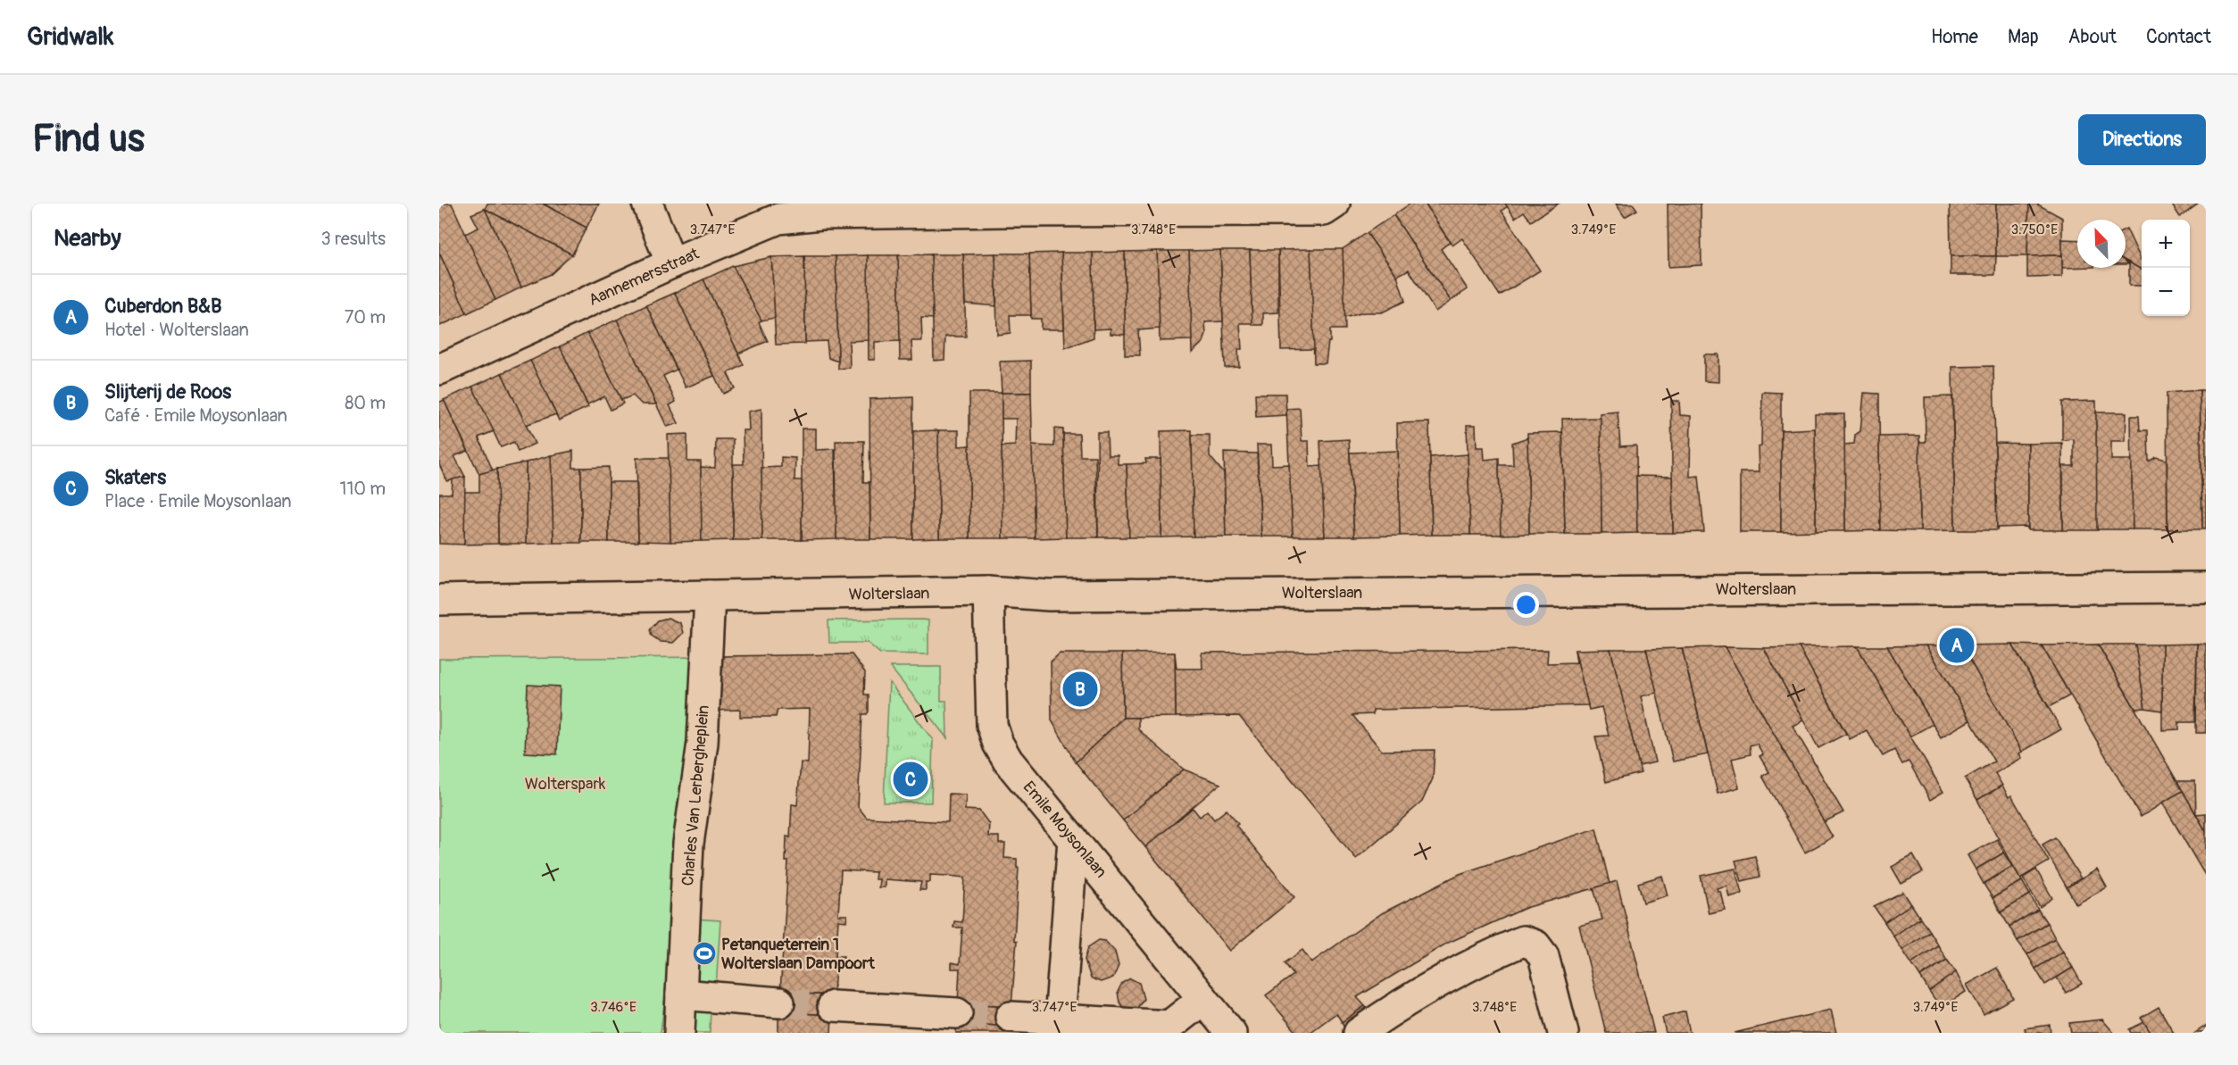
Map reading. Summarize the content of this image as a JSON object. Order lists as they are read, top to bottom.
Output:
{
  "streets": {
    "street": [
      "Aannemersstraat",
      "Wolterslaan",
      "Charles Van Lerbergheplein",
      "Emile Moysonlaan"
    ]
  },
  "crossings": [
    ["Wolterslaan", "Charles Van Lerbergheplein"],
    ["Wolterslaan", "Emile Moysonlaan"]
  ],
  "parks": ["Wolterspark"],
  "places": {
    "sports": ["Petanqueterrein 1 Wolterslaan Dampoort"]
  },
  "north": "top left",
  "page": {
    "header": "Gridwalk",
    "nav": [
      "Home",
      "Map",
      "About",
      "Contact"
    ],
    "buttons": "Directions",
    "title": "Find us",
    "heading": ["Nearby", "3 results"],
    "map_buttons": ["+", "−"],
    "list": [
      {
        "mark": "A",
        "name": "Cuberdon B&B",
        "note": "Hotel · Wolterslaan",
        "value": "70 m"
      },
      {
        "mark": "B",
        "name": "Slijterij de Roos",
        "note": "Café · Emile Moysonlaan",
        "value": "80 m"
      },
      {
        "mark": "C",
        "name": "Skaters",
        "note": "Place · Emile Moysonlaan",
        "value": "110 m"
      }
    ],
    "pins": ["A", "B", "C"]
  },
  "coordinates": [
    "3.747°E",
    "3.748°E",
    "3.749°E",
    "3.750°E",
    "3.746°E"
  ]
}
